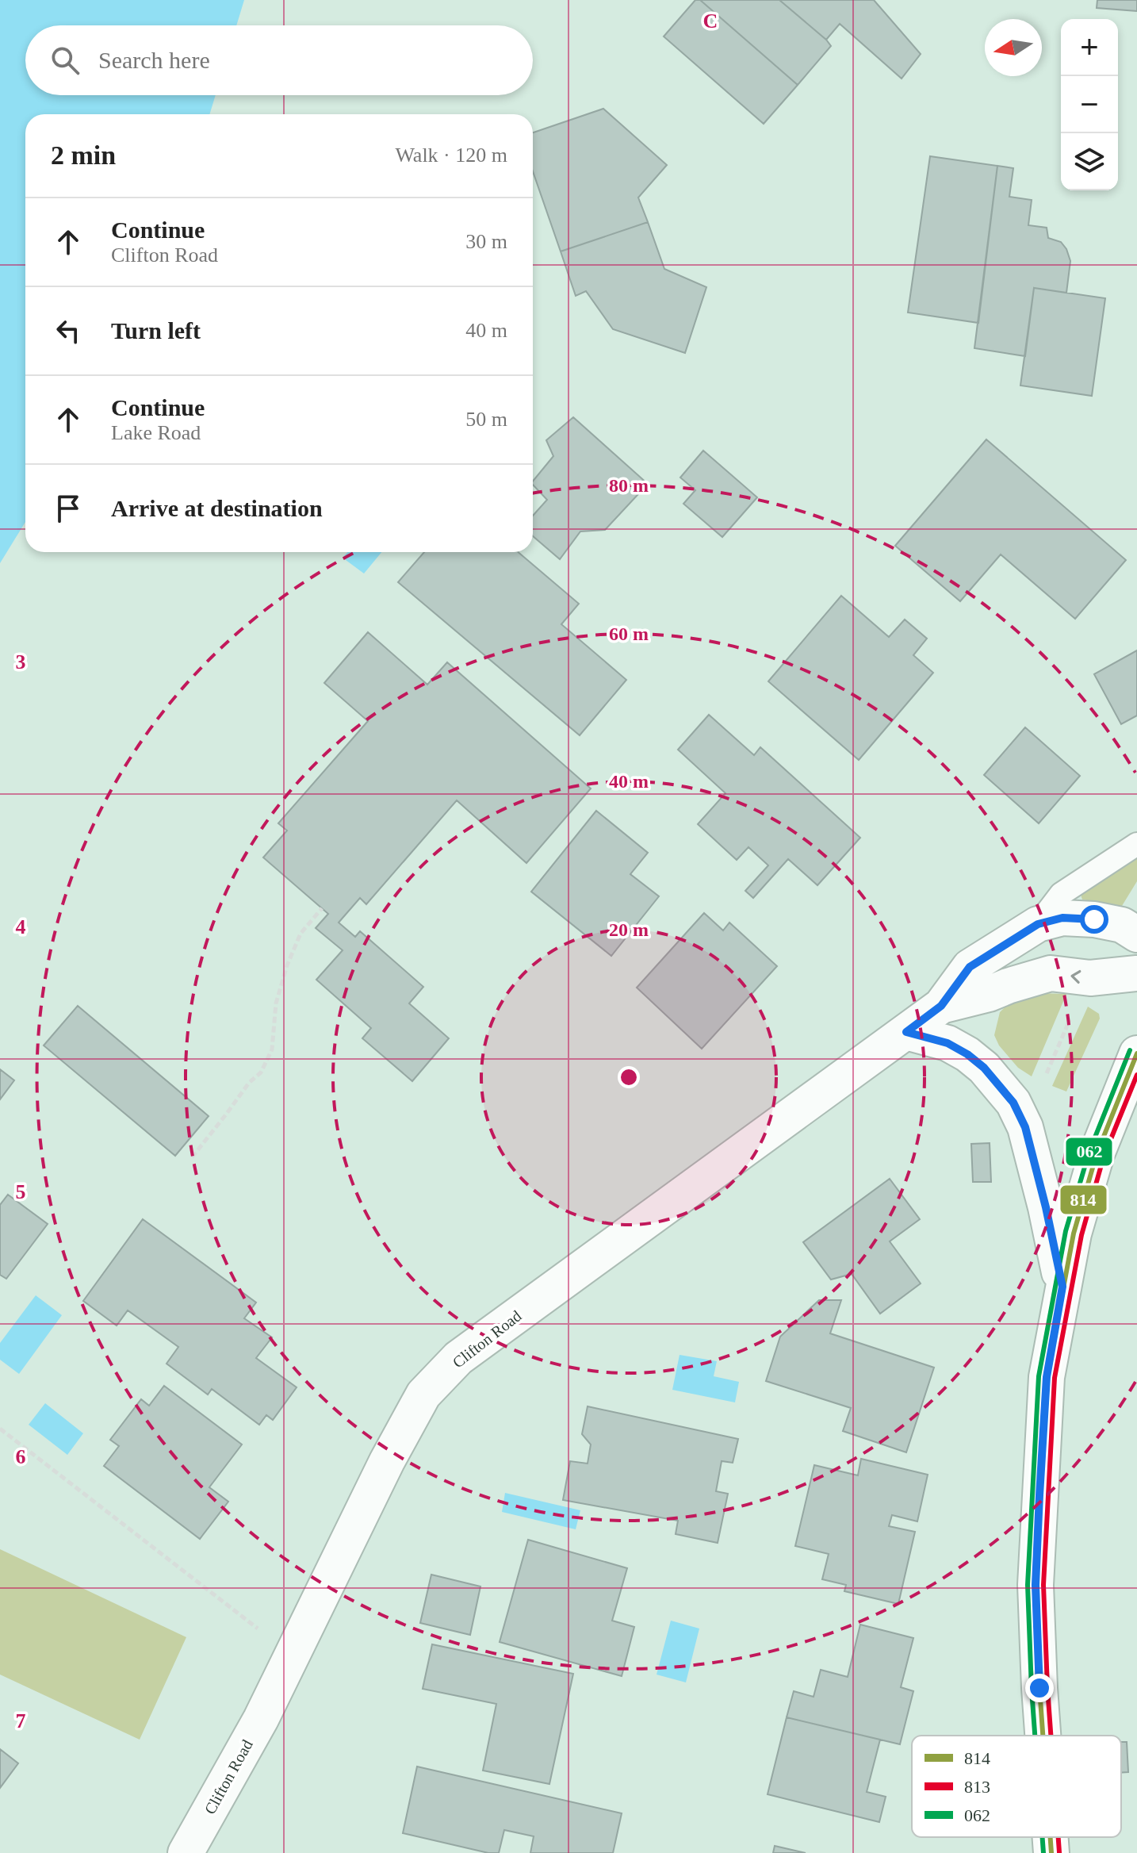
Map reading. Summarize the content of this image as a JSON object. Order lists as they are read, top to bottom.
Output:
{
  "streets": {
    "street": ["Clifton Road"]
  },
  "lines": ["transit line 062", "transit line 814", "transit line 813"],
  "legend": ["814", "813", "062"],
  "north": "left",
  "page": {
    "map_buttons": ["+", "−"],
    "search": "Search here",
    "heading": ["2 min", "Walk · 120 m"],
    "list": [
      ["Continue", "Clifton Road", "30 m"],
      ["Turn left", "40 m"],
      ["Continue", "Lake Road", "50 m"],
      "Arrive at destination"
    ]
  },
  "grid": {
    "columns": ["C"],
    "rows": [
      "3",
      "4",
      "5",
      "6",
      "7"
    ]
  },
  "rings": [
    "80 m",
    "60 m",
    "40 m",
    "20 m"
  ]
}
